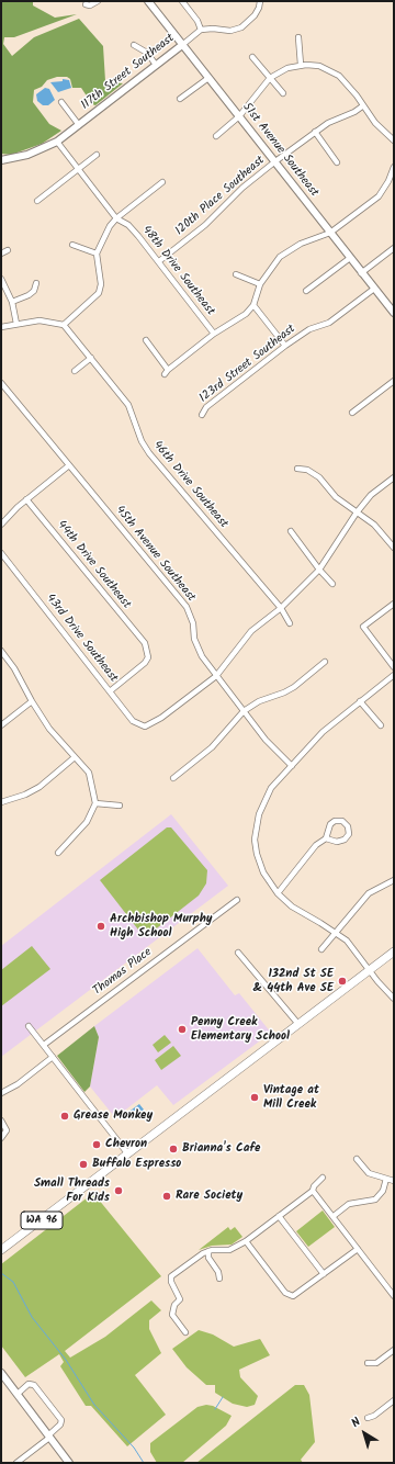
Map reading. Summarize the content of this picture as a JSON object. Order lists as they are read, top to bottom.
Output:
{
  "streets": {
    "main road": ["WA 96"],
    "street": [
      "117th Street Southeast",
      "51st Avenue Southeast",
      "120th Place Southeast",
      "48th Drive Southeast",
      "123rd Street Southeast",
      "46th Drive Southeast",
      "45th Avenue Southeast",
      "44th Drive Southeast",
      "43rd Drive Southeast",
      "Thomas Place"
    ]
  },
  "crossings": [
    ["117th Street Southeast", "51st Avenue Southeast"],
    ["117th Street Southeast", "48th Drive Southeast"],
    ["51st Avenue Southeast", "120th Place Southeast"],
    ["51st Avenue Southeast", "123rd Street Southeast"],
    ["120th Place Southeast", "48th Drive Southeast"],
    ["45th Avenue Southeast", "43rd Drive Southeast"],
    ["44th Drive Southeast", "43rd Drive Southeast"]
  ],
  "places": [
    "Archbishop Murphy High School",
    "132nd St SE & 44th Ave SE",
    "Penny Creek Elementary School",
    "Vintage at Mill Creek",
    "Grease Monkey",
    "Chevron",
    "Brianna's Cafe",
    "Buffalo Espresso",
    "Small Threads For Kids",
    "Rare Society"
  ],
  "north": "top left"
}
